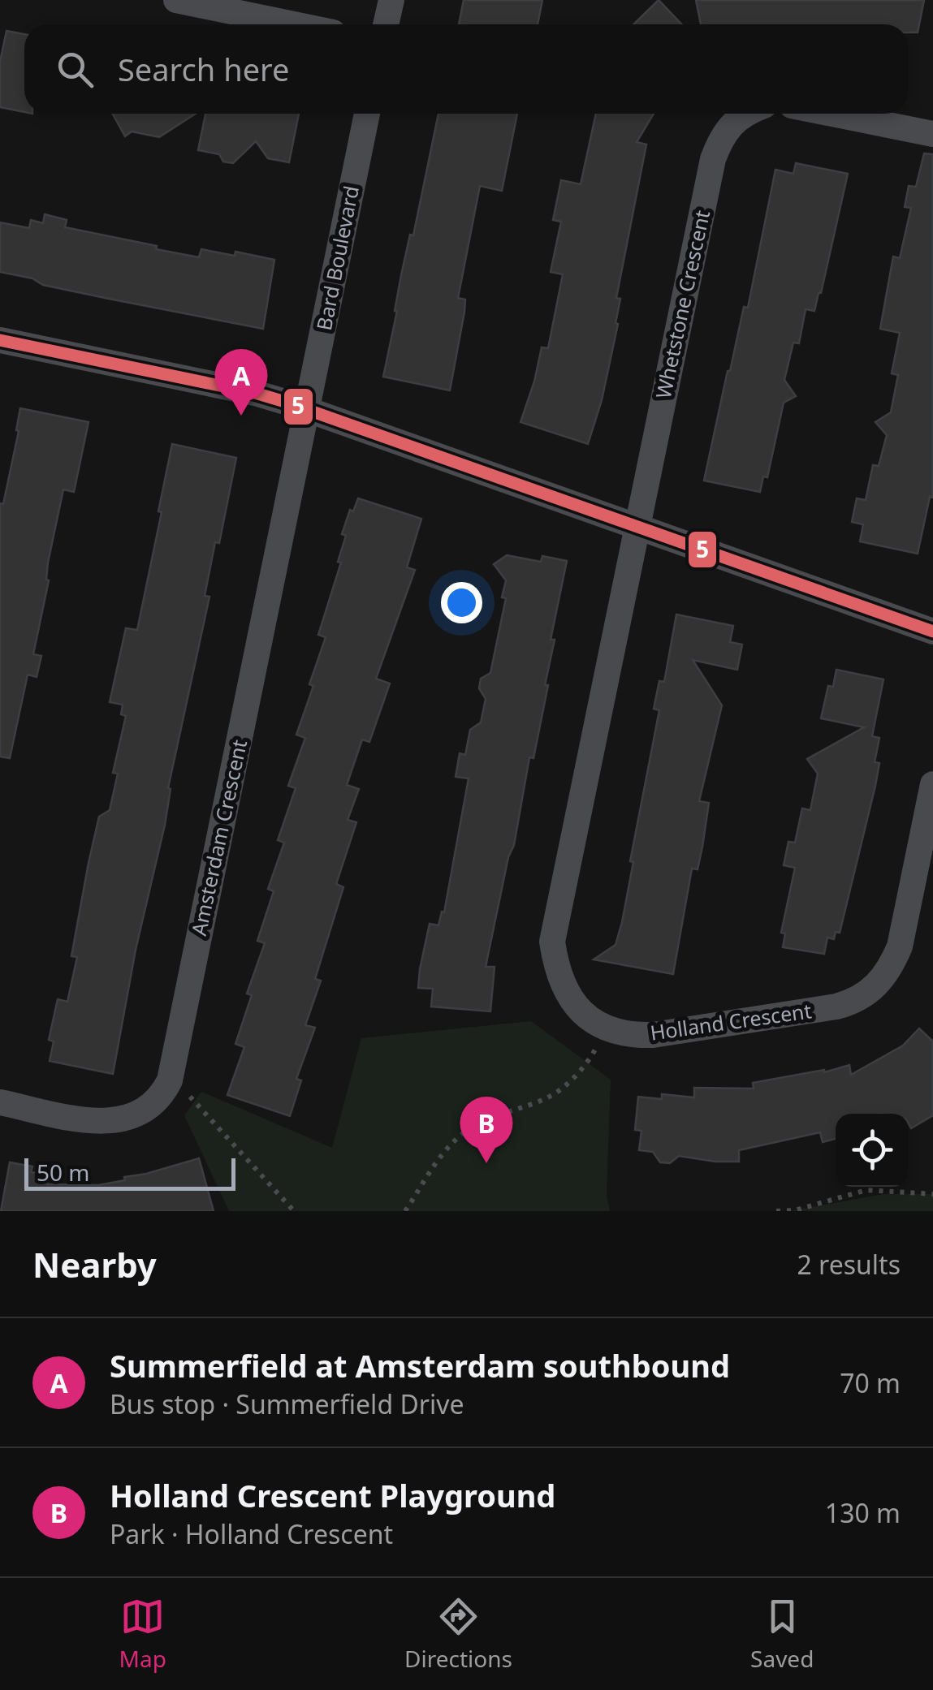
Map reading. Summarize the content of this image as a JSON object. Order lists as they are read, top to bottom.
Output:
{
  "streets": {
    "street": [
      "Bard Boulevard",
      "Whetstone Crescent",
      "Amsterdam Crescent",
      "Holland Crescent"
    ]
  },
  "crossings": [
    ["Bard Boulevard", "Amsterdam Crescent"],
    ["Whetstone Crescent", "Holland Crescent"]
  ],
  "lines": ["transit line 5"],
  "scale_bar": "50 m",
  "page": {
    "search": "Search here",
    "pins": ["A", "B"],
    "scale": "50 m",
    "heading": ["Nearby", "2 results"],
    "list": [
      {
        "mark": "A",
        "name": "Summerfield at Amsterdam southbound",
        "note": "Bus stop · Summerfield Drive",
        "value": "70 m"
      },
      {
        "mark": "B",
        "name": "Holland Crescent Playground",
        "note": "Park · Holland Crescent",
        "value": "130 m"
      }
    ],
    "nav": ["Map", "Directions", "Saved"]
  }
}
